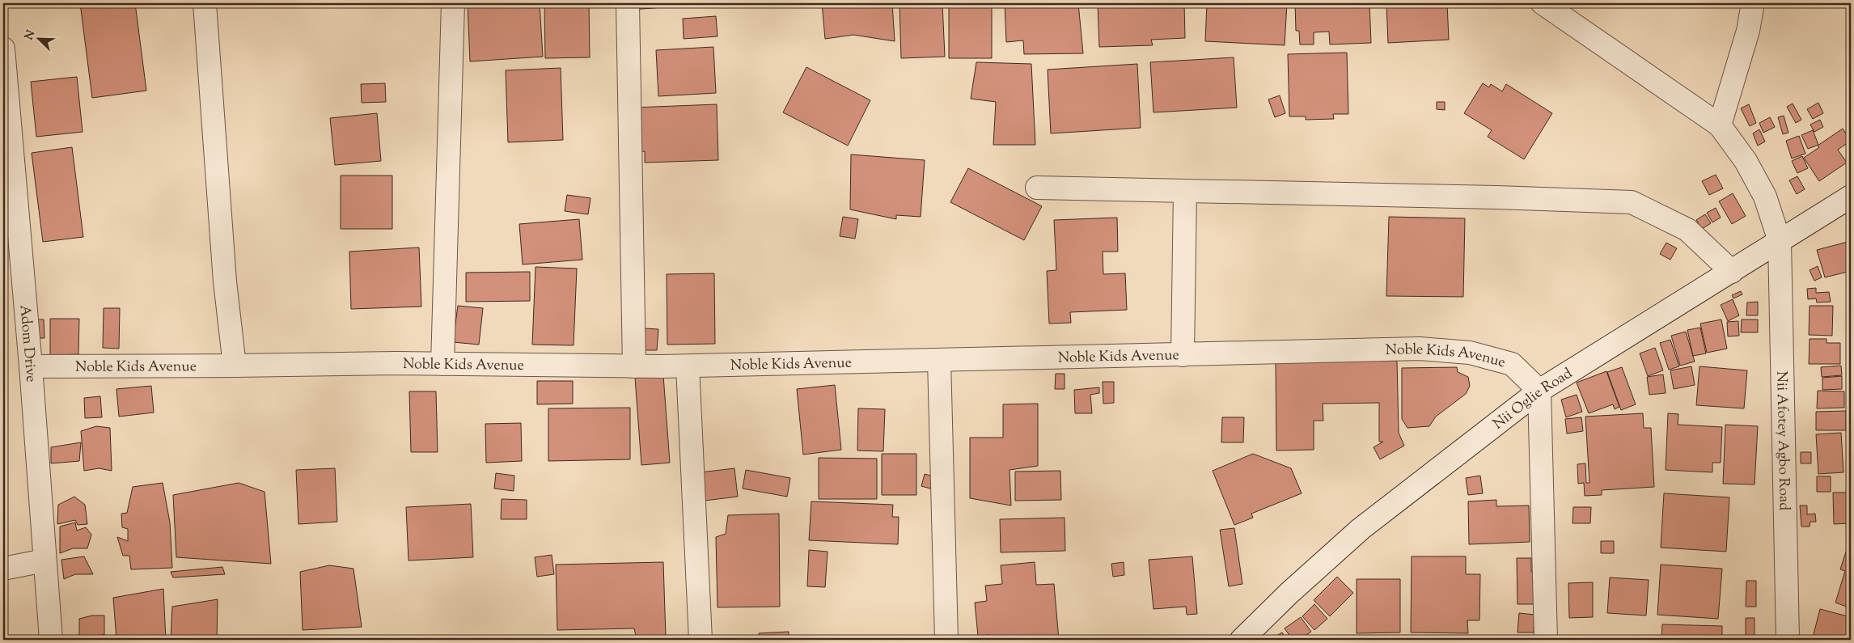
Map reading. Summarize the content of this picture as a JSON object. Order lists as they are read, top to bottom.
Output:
{
  "streets": {
    "street": [
      "Adom Drive",
      "Noble Kids Avenue",
      "Nii Oglie Road",
      "Nii Afotey Agbo Road"
    ]
  },
  "crossings": [
    ["Adom Drive", "Noble Kids Avenue"],
    ["Noble Kids Avenue", "Nii Oglie Road"],
    ["Nii Oglie Road", "Nii Afotey Agbo Road"]
  ],
  "north": "top left"
}
